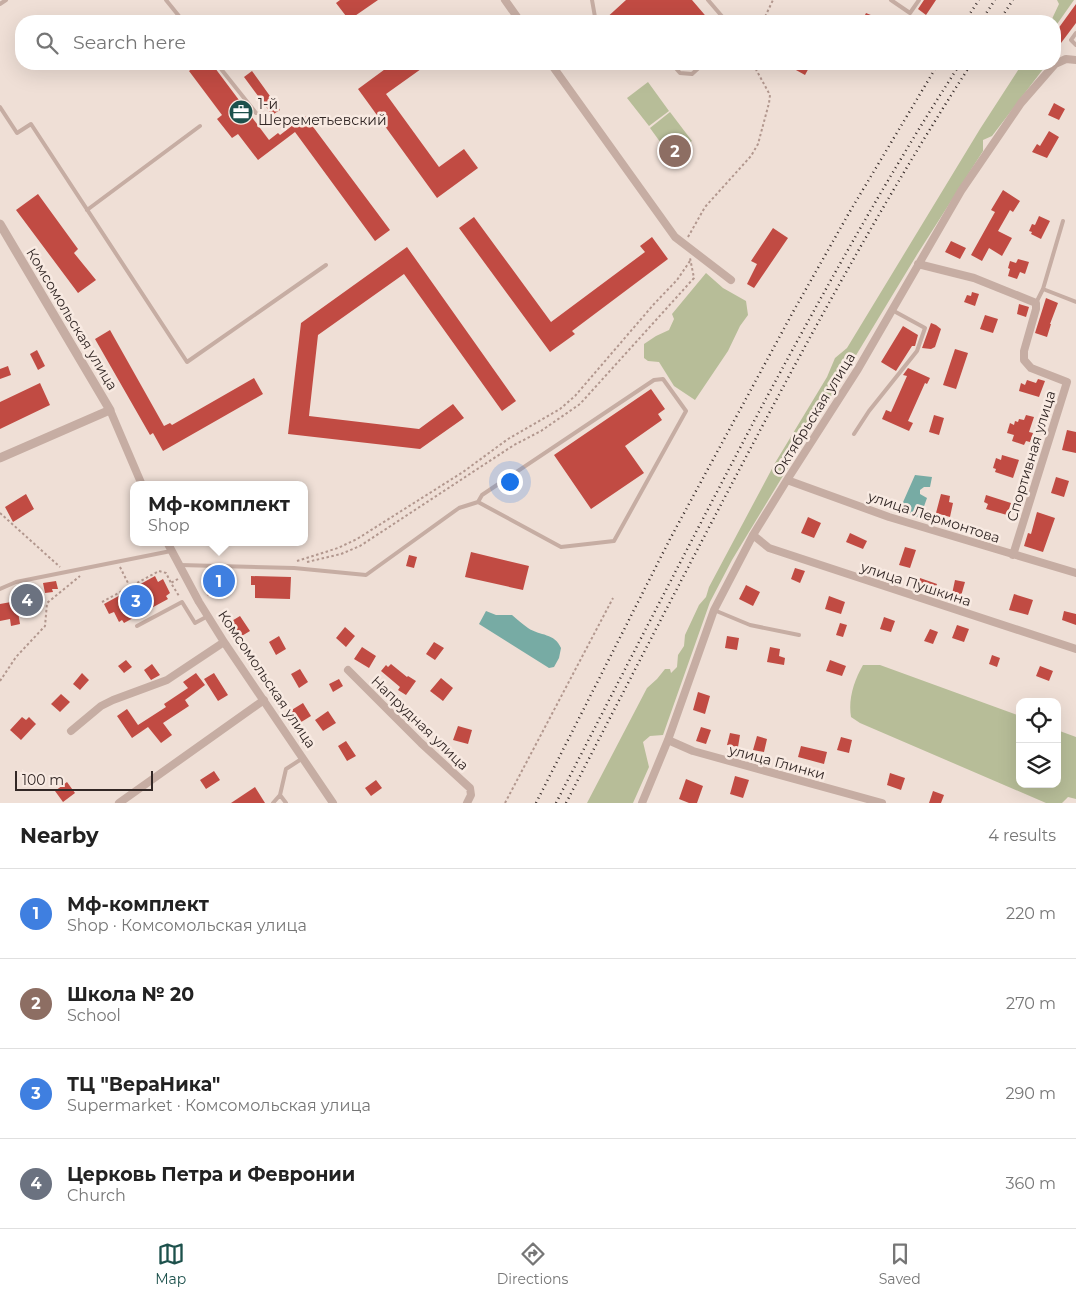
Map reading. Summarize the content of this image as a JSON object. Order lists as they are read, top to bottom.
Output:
{
  "streets": {
    "street": [
      "Комсомольская улица",
      "Октябрьская улица",
      "Спортивная улица",
      "улица Лермонтова",
      "улица Пушкина",
      "Напрудная улица",
      "улица Глинки"
    ]
  },
  "crossings": [
    ["Октябрьская улица", "улица Лермонтова"],
    ["Октябрьская улица", "улица Пушкина"],
    ["Октябрьская улица", "улица Глинки"],
    ["Спортивная улица", "улица Лермонтова"]
  ],
  "places": {
    "office": ["1-й Шереметьевский"]
  },
  "scale_bar": "100 m",
  "page": {
    "search": "Search here",
    "pins": [
      "2",
      "1",
      "4",
      "3"
    ],
    "popup": ["Мф-комплект", "Shop"],
    "scale": "100 m",
    "heading": ["Nearby", "4 results"],
    "list": [
      {
        "mark": "1",
        "name": "Мф-комплект",
        "note": "Shop · Комсомольская улица",
        "value": "220 m"
      },
      {
        "mark": "2",
        "name": "Школа № 20",
        "note": "School",
        "value": "270 m"
      },
      {
        "mark": "3",
        "name": "ТЦ \"ВераНика\"",
        "note": "Supermarket · Комсомольская улица",
        "value": "290 m"
      },
      {
        "mark": "4",
        "name": "Церковь Петра и Февронии",
        "note": "Church",
        "value": "360 m"
      }
    ],
    "nav": ["Map", "Directions", "Saved"]
  }
}
